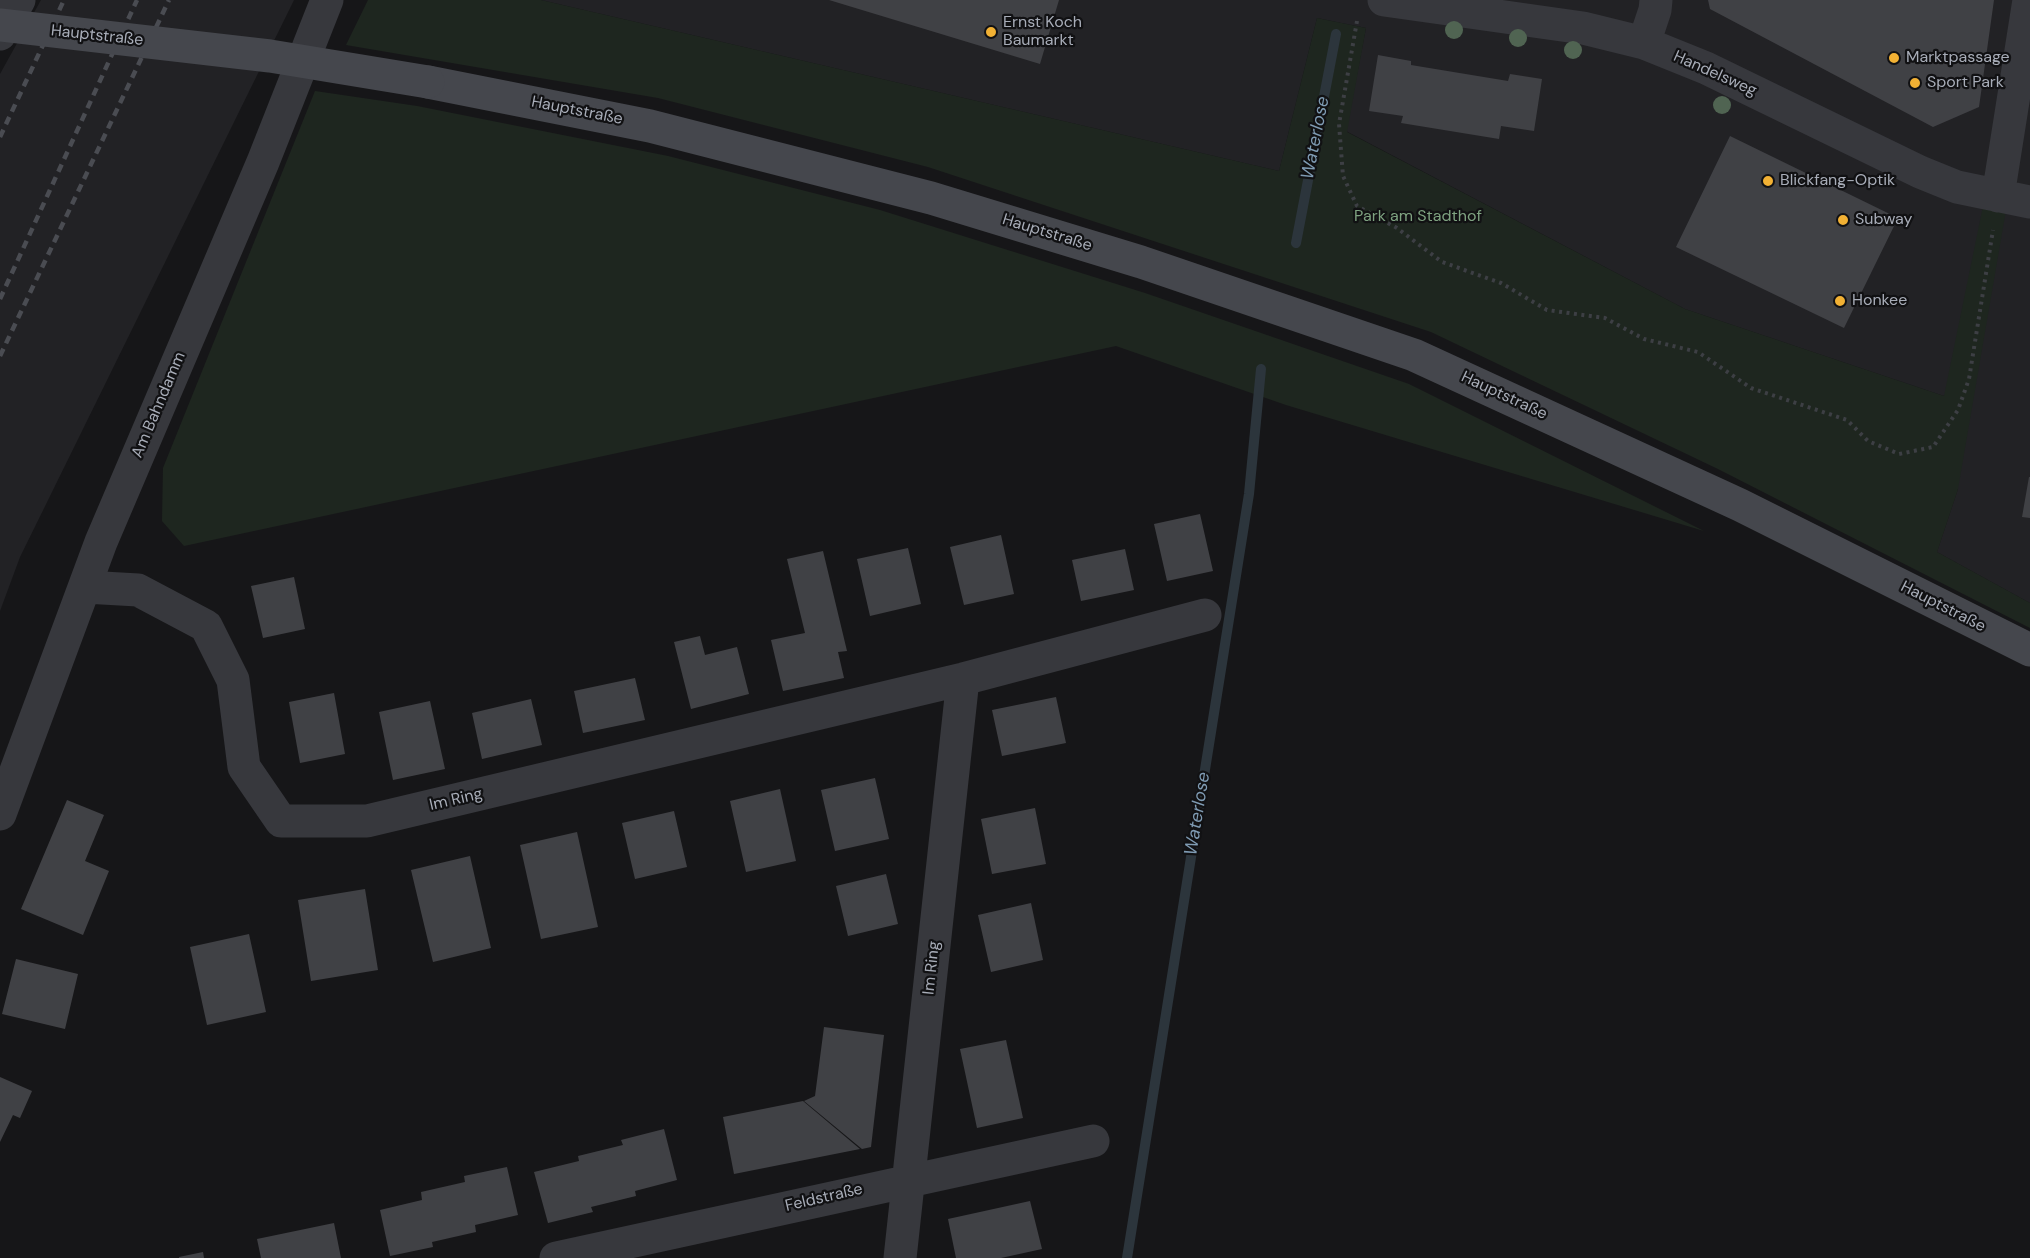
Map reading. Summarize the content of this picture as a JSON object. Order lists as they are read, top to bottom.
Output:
{
  "streets": {
    "main road": ["Hauptstraße"],
    "street": [
      "Handelsweg",
      "Am Bahndamm",
      "Im Ring",
      "Feldstraße"
    ]
  },
  "crossings": [
    ["Am Bahndamm", "Im Ring"],
    ["Im Ring", "Feldstraße"]
  ],
  "water": ["Waterlose"],
  "parks": ["Park am Stadthof"],
  "places": [
    "Ernst Koch Baumarkt",
    "Marktpassage",
    "Sport Park",
    "Blickfang-Optik",
    "Subway",
    "Honkee"
  ]
}
